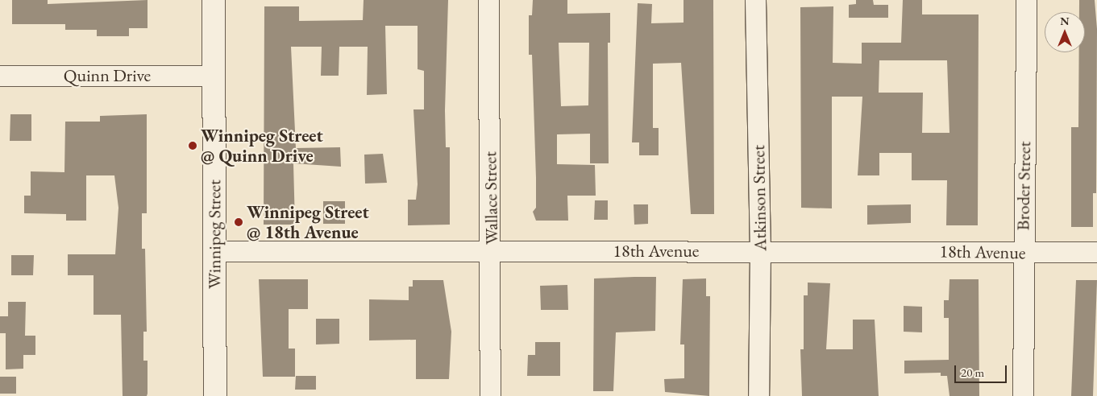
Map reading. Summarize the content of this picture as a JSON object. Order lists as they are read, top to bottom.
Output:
{
  "streets": {
    "street": [
      "Quinn Drive",
      "Broder Street",
      "Wallace Street",
      "Atkinson Street",
      "Winnipeg Street",
      "18th Avenue"
    ]
  },
  "crossings": [
    ["Quinn Drive", "Winnipeg Street"],
    ["Broder Street", "18th Avenue"],
    ["Wallace Street", "18th Avenue"],
    ["Atkinson Street", "18th Avenue"],
    ["Winnipeg Street", "18th Avenue"]
  ],
  "places": ["Winnipeg Street @ Quinn Drive", "Winnipeg Street @ 18th Avenue"],
  "scale_bar": "20 m",
  "north": "top"
}
